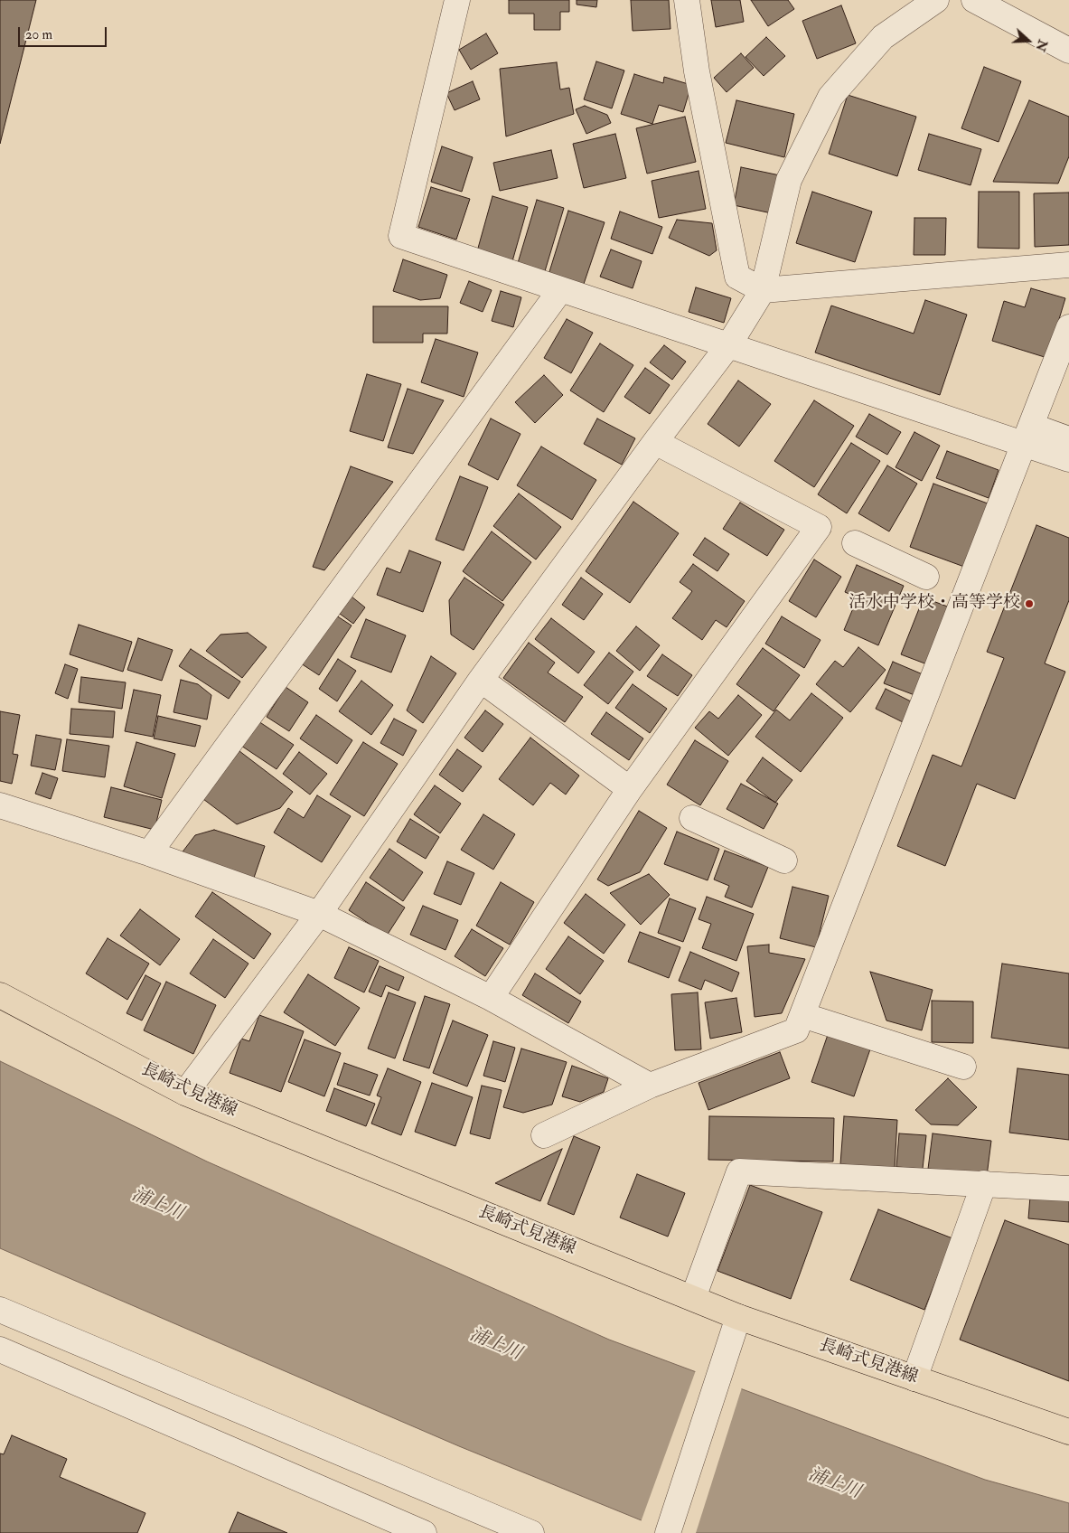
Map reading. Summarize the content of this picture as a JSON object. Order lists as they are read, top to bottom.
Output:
{
  "streets": {
    "main road": ["長崎式見港線"]
  },
  "water": ["浦上川"],
  "places": ["活水中学校・高等学校"],
  "scale_bar": "20 m",
  "north": "right"
}
